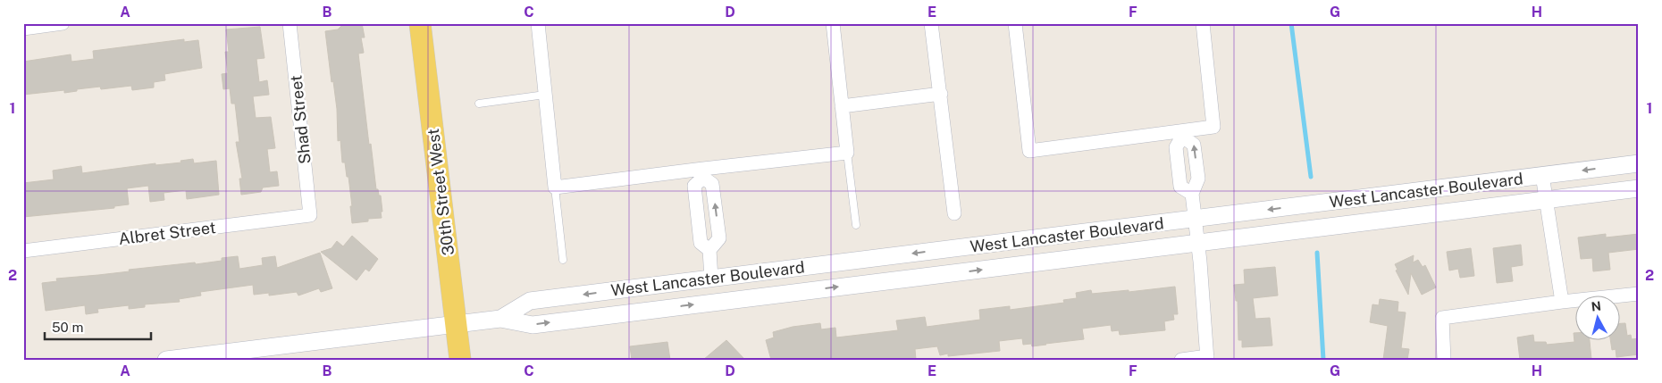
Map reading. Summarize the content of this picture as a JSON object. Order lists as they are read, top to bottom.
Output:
{
  "streets": {
    "main road": ["30th Street West"],
    "street": ["Shad Street", "West Lancaster Boulevard", "Albret Street"]
  },
  "crossings": [
    ["Shad Street", "Albret Street"],
    ["West Lancaster Boulevard", "30th Street West"]
  ],
  "scale_bar": "50 m",
  "north": "top",
  "grid": {
    "columns": [
      "A",
      "B",
      "C",
      "D",
      "E",
      "F",
      "G",
      "H"
    ],
    "rows": ["1", "2"]
  }
}
